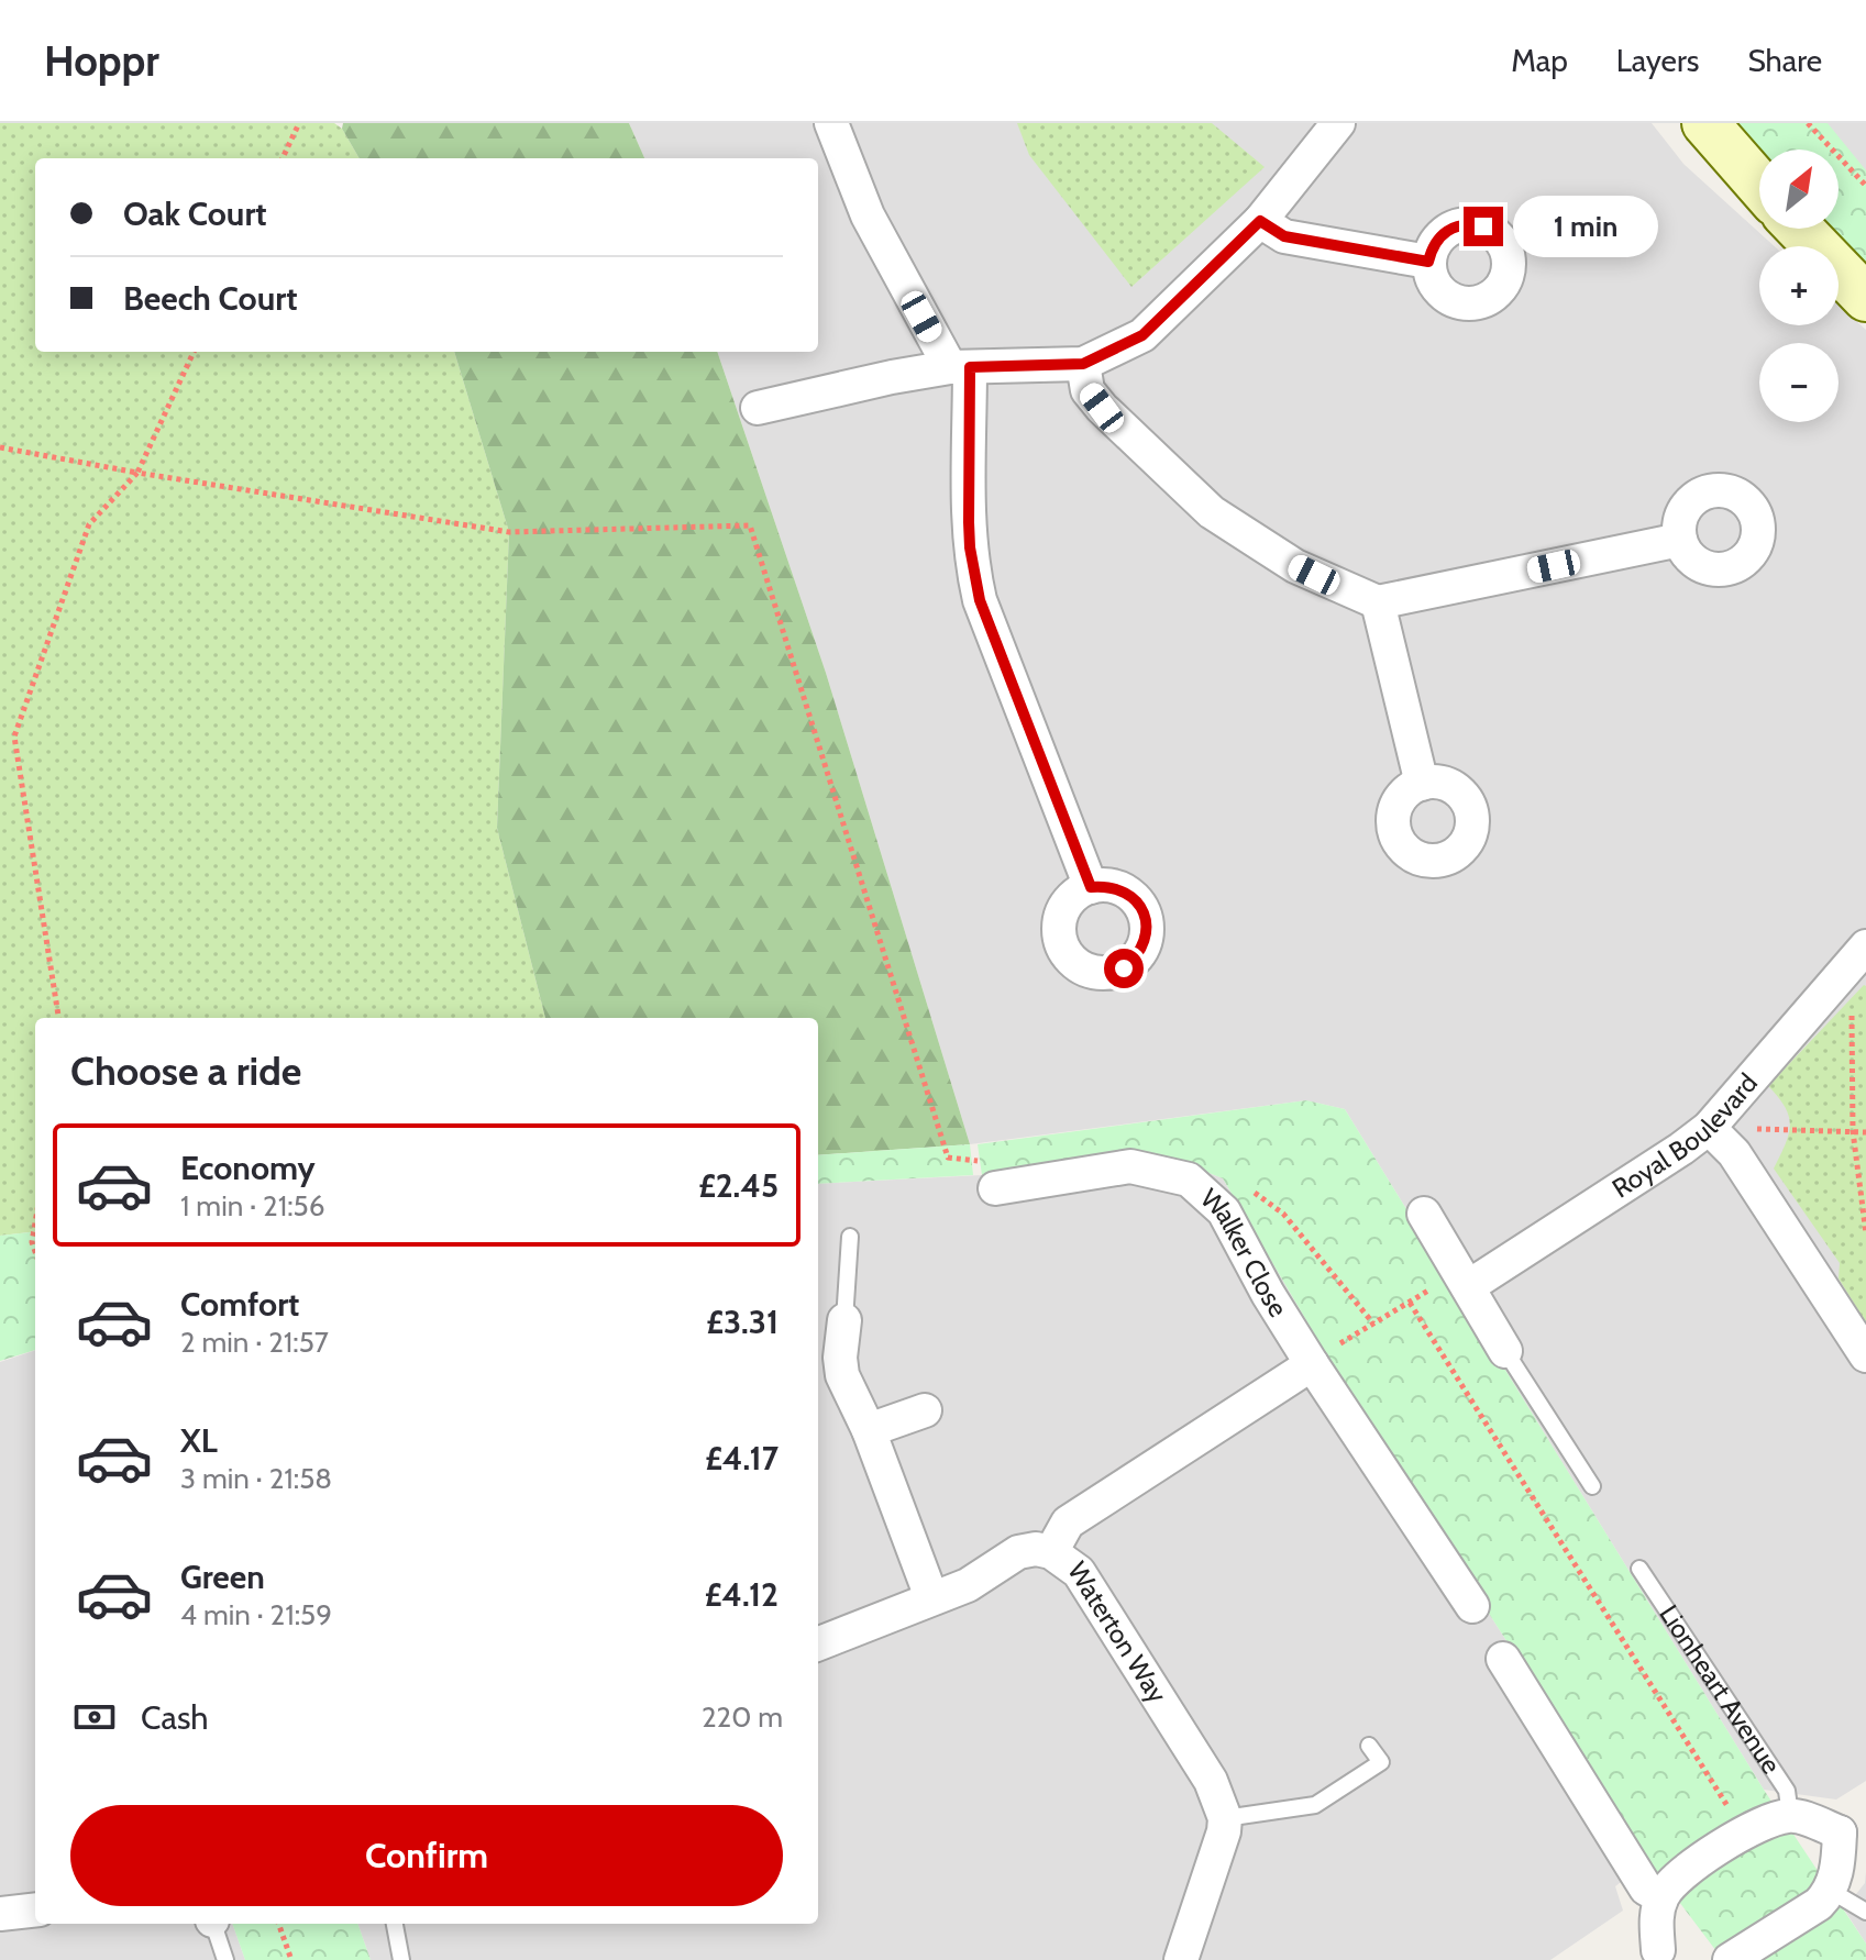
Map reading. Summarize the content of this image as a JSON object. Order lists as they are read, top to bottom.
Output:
{
  "streets": {
    "street": ["Royal Boulevard", "Walker Close", "Waterton Way"],
    "lane": ["Lionheart Avenue"]
  },
  "north": "top right",
  "page": {
    "header": "Hoppr",
    "nav": ["Map", "Layers", "Share"],
    "map_buttons": ["+", "−"],
    "banner": ["Oak Court", "Beech Court"],
    "bubble": "1 min",
    "heading": "Choose a ride",
    "list": [
      {
        "name": "Economy",
        "note": "1 min · 21:56",
        "value": "£2.45"
      },
      {
        "name": "Comfort",
        "note": "2 min · 21:57",
        "value": "£3.31"
      },
      {
        "name": "XL",
        "note": "3 min · 21:58",
        "value": "£4.17"
      },
      {
        "name": "Green",
        "note": "4 min · 21:59",
        "value": "£4.12"
      }
    ],
    "pay": ["Cash", "220 m"],
    "buttons": "Confirm"
  }
}
